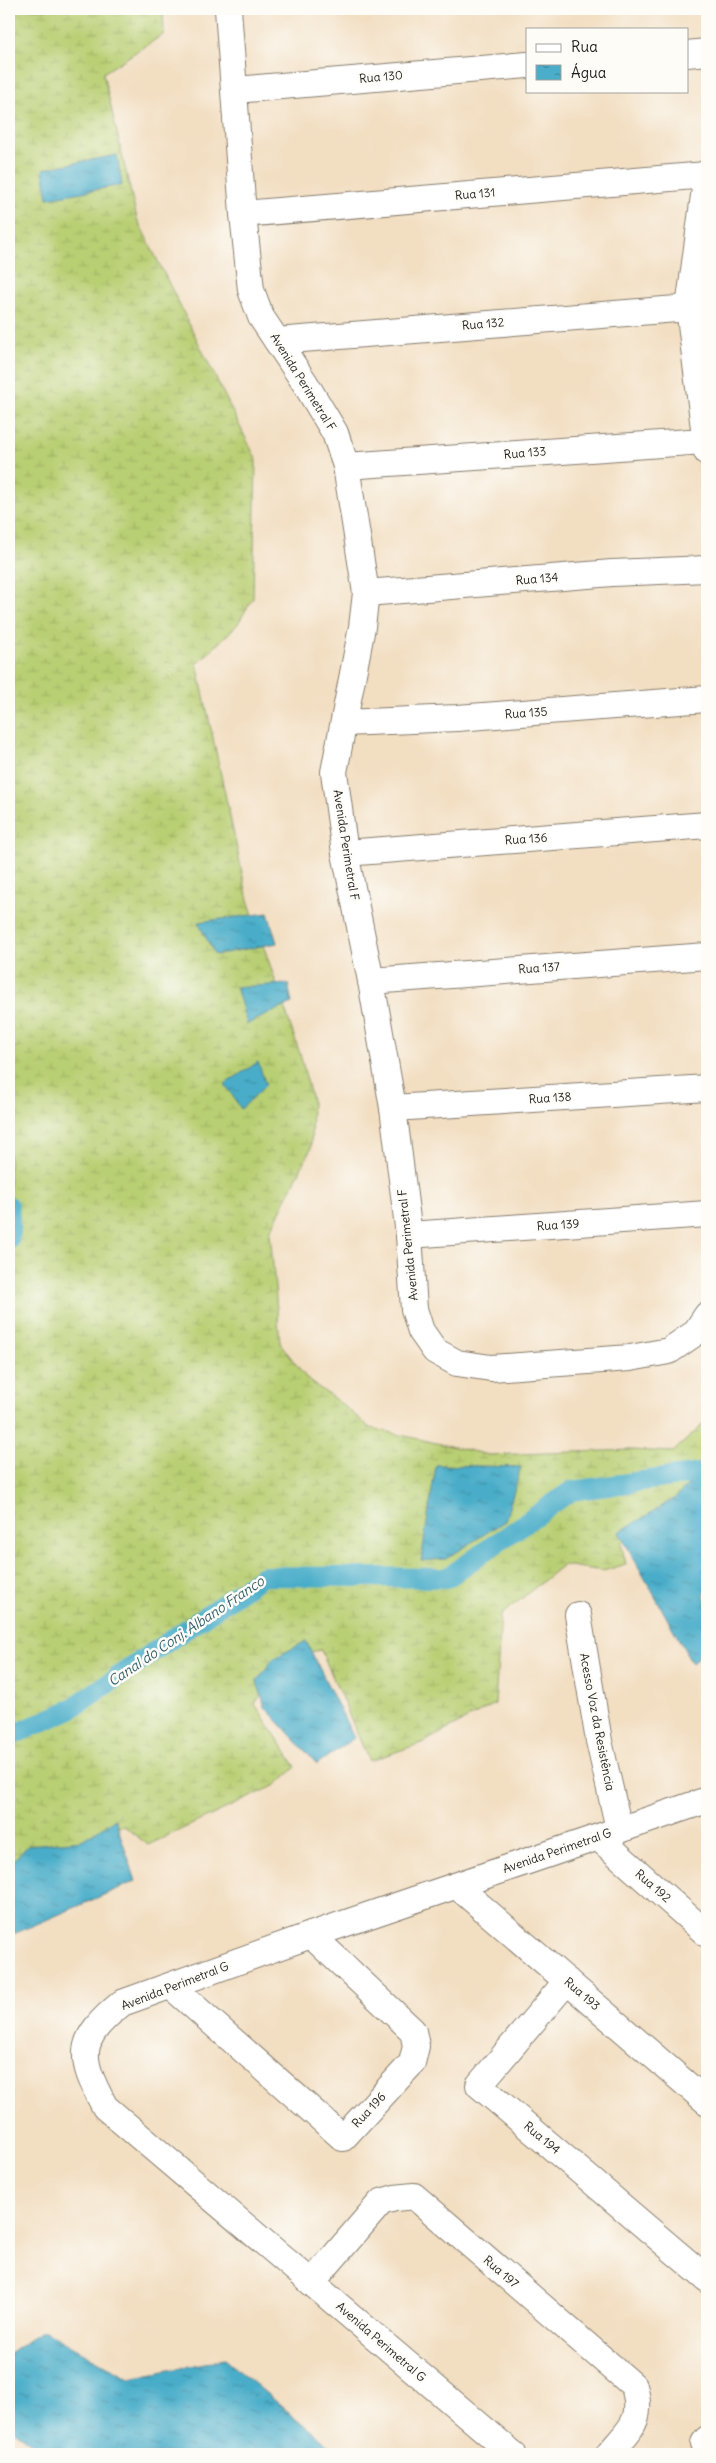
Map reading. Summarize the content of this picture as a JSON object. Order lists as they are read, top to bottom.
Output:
{
  "streets": {
    "street": [
      "Rua 130",
      "Rua 131",
      "Rua 132",
      "Avenida Perimetral F",
      "Rua 133",
      "Rua 134",
      "Rua 135",
      "Rua 136",
      "Rua 137",
      "Rua 138",
      "Rua 139",
      "Acesso Voz da Resistência",
      "Avenida Perimetral G",
      "Rua 192",
      "Rua 193",
      "Rua 196",
      "Rua 194",
      "Rua 197"
    ]
  },
  "crossings": [
    ["Rua 130", "Avenida Perimetral F"],
    ["Rua 131", "Avenida Perimetral F"],
    ["Rua 132", "Avenida Perimetral F"],
    ["Avenida Perimetral F", "Rua 133"],
    ["Avenida Perimetral F", "Rua 134"],
    ["Avenida Perimetral F", "Rua 135"],
    ["Avenida Perimetral F", "Rua 136"],
    ["Avenida Perimetral F", "Rua 137"],
    ["Avenida Perimetral F", "Rua 138"],
    ["Avenida Perimetral F", "Rua 139"],
    ["Acesso Voz da Resistência", "Avenida Perimetral G"],
    ["Acesso Voz da Resistência", "Rua 192"],
    ["Avenida Perimetral G", "Rua 192"],
    ["Avenida Perimetral G", "Rua 193"],
    ["Avenida Perimetral G", "Rua 196"],
    ["Avenida Perimetral G", "Rua 197"],
    ["Rua 193", "Rua 194"]
  ],
  "water": ["Canal do Conj. Albano Franco"],
  "legend": ["Rua", "Água"]
}
